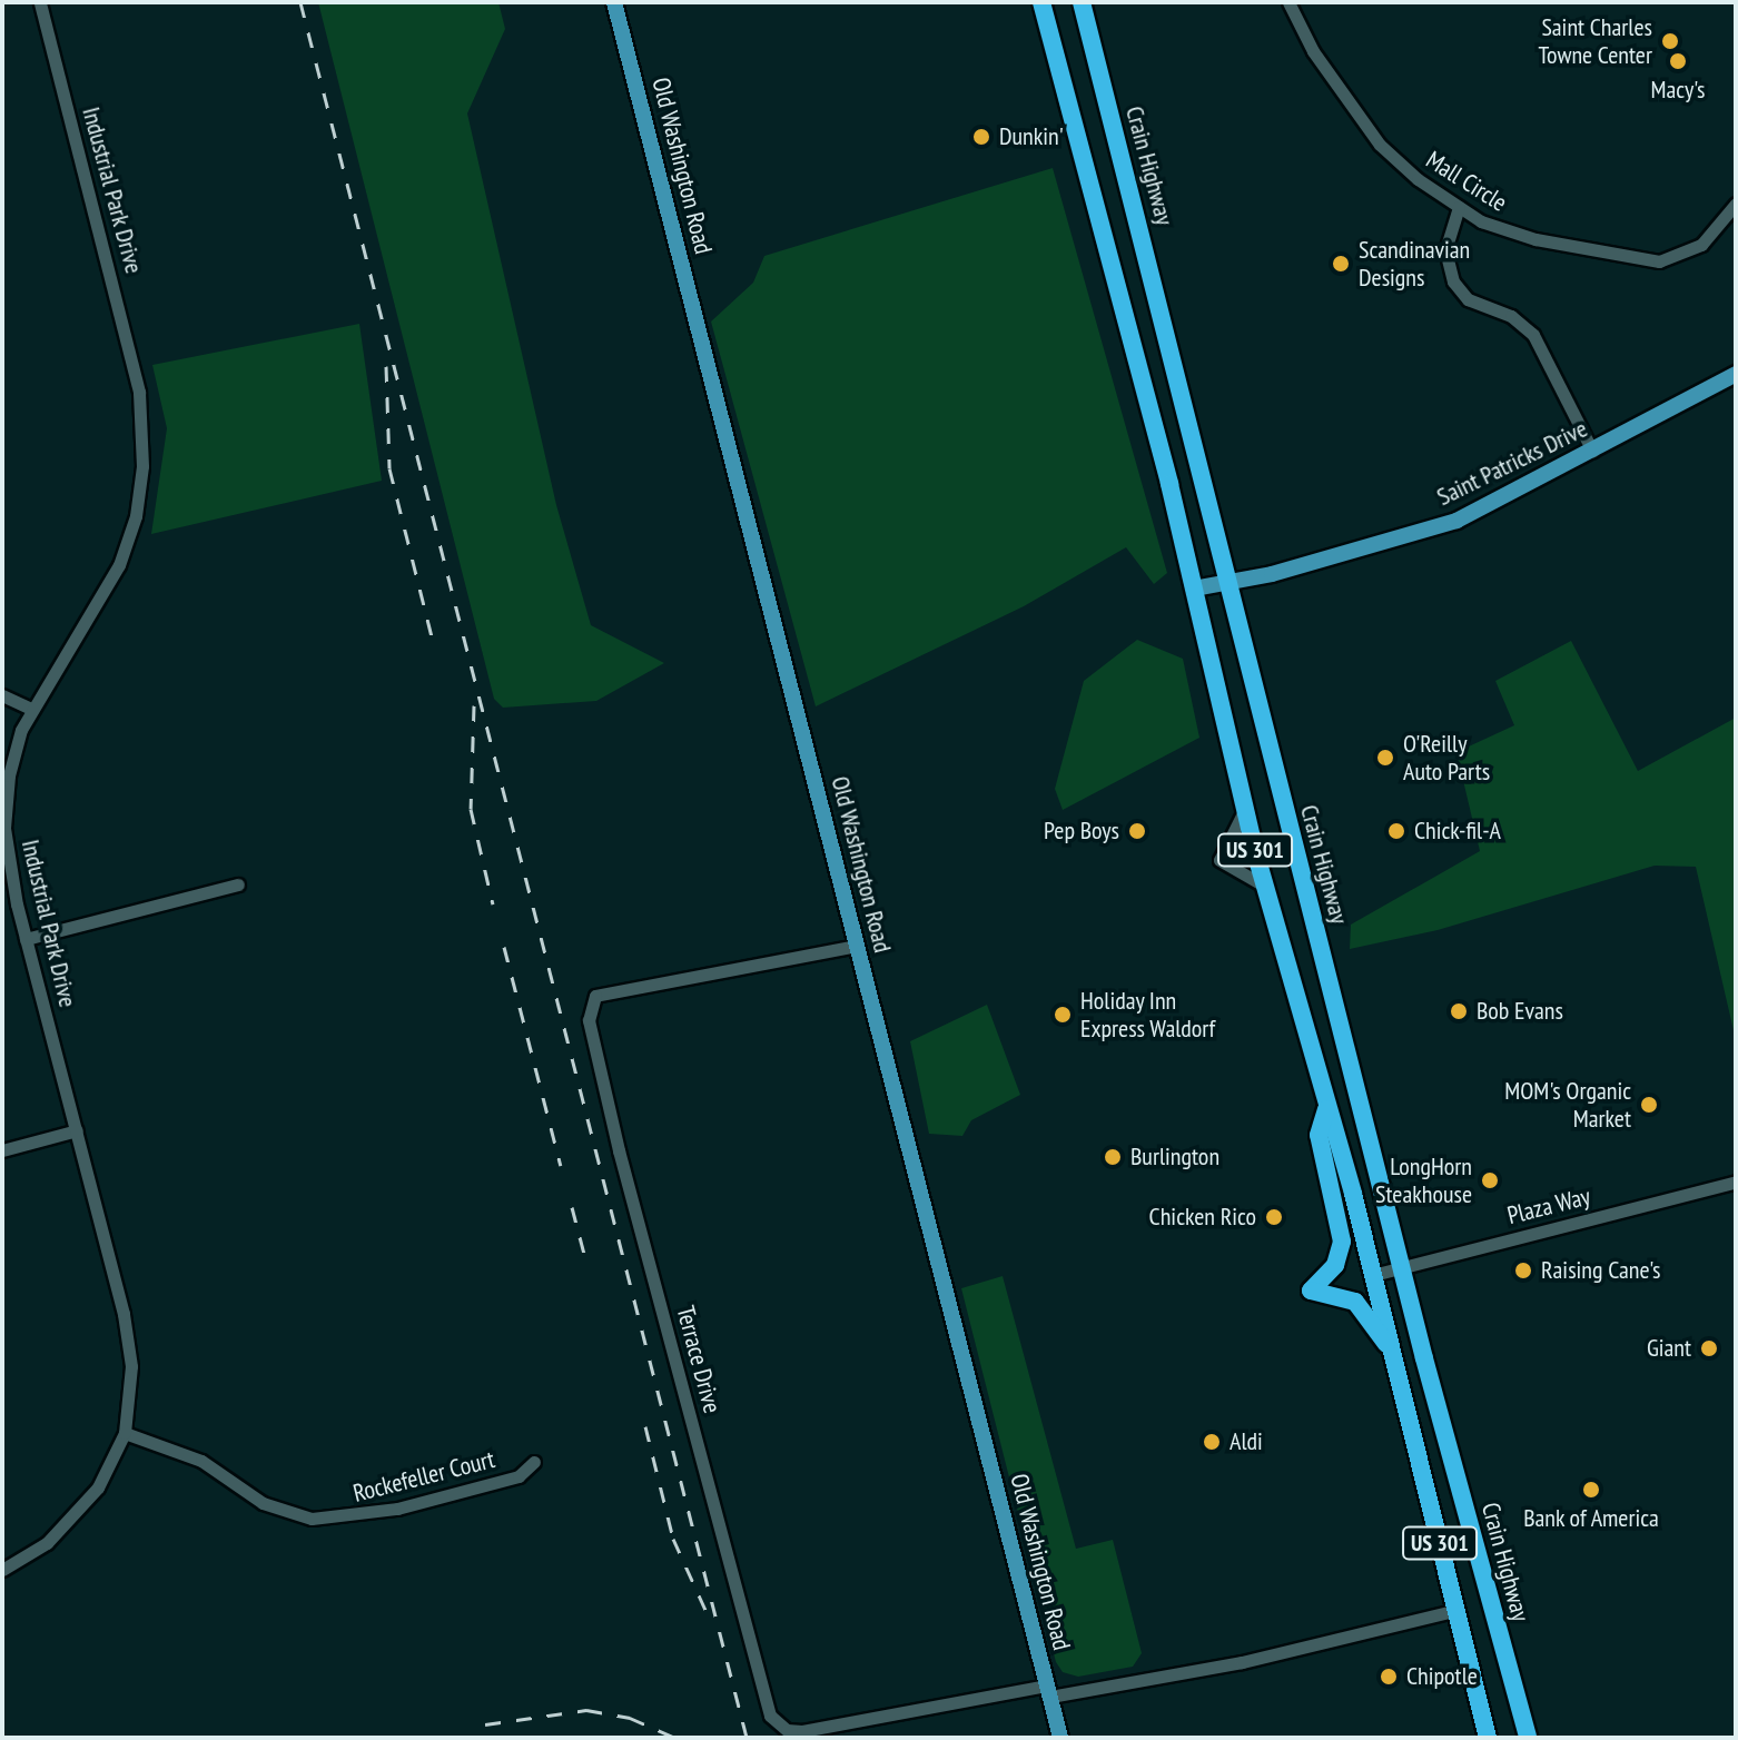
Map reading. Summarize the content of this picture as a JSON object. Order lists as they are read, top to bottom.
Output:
{
  "streets": {
    "highway": ["Crain Highway", "US 301"],
    "main road": ["Old Washington Road", "Saint Patricks Drive"],
    "street": [
      "Mall Circle",
      "Industrial Park Drive",
      "Plaza Way",
      "Terrace Drive",
      "Rockefeller Court"
    ]
  },
  "crossings": [
    ["Old Washington Road", "Terrace Drive"],
    ["Crain Highway", "Saint Patricks Drive"],
    ["Crain Highway", "Plaza Way"],
    ["Industrial Park Drive", "Rockefeller Court"],
    ["Saint Patricks Drive", "US 301"],
    ["US 301", "Plaza Way"]
  ],
  "places": [
    "Saint Charles Towne Center",
    "Macy's",
    "Dunkin'",
    "Scandinavian Designs",
    "O'Reilly Auto Parts",
    "Pep Boys",
    "Chick-fil-A",
    "Bob Evans",
    "Holiday Inn Express Waldorf",
    "MOM's Organic Market",
    "Burlington",
    "LongHorn Steakhouse",
    "Chicken Rico",
    "Raising Cane's",
    "Giant",
    "Aldi",
    "Bank of America",
    "Chipotle"
  ]
}
